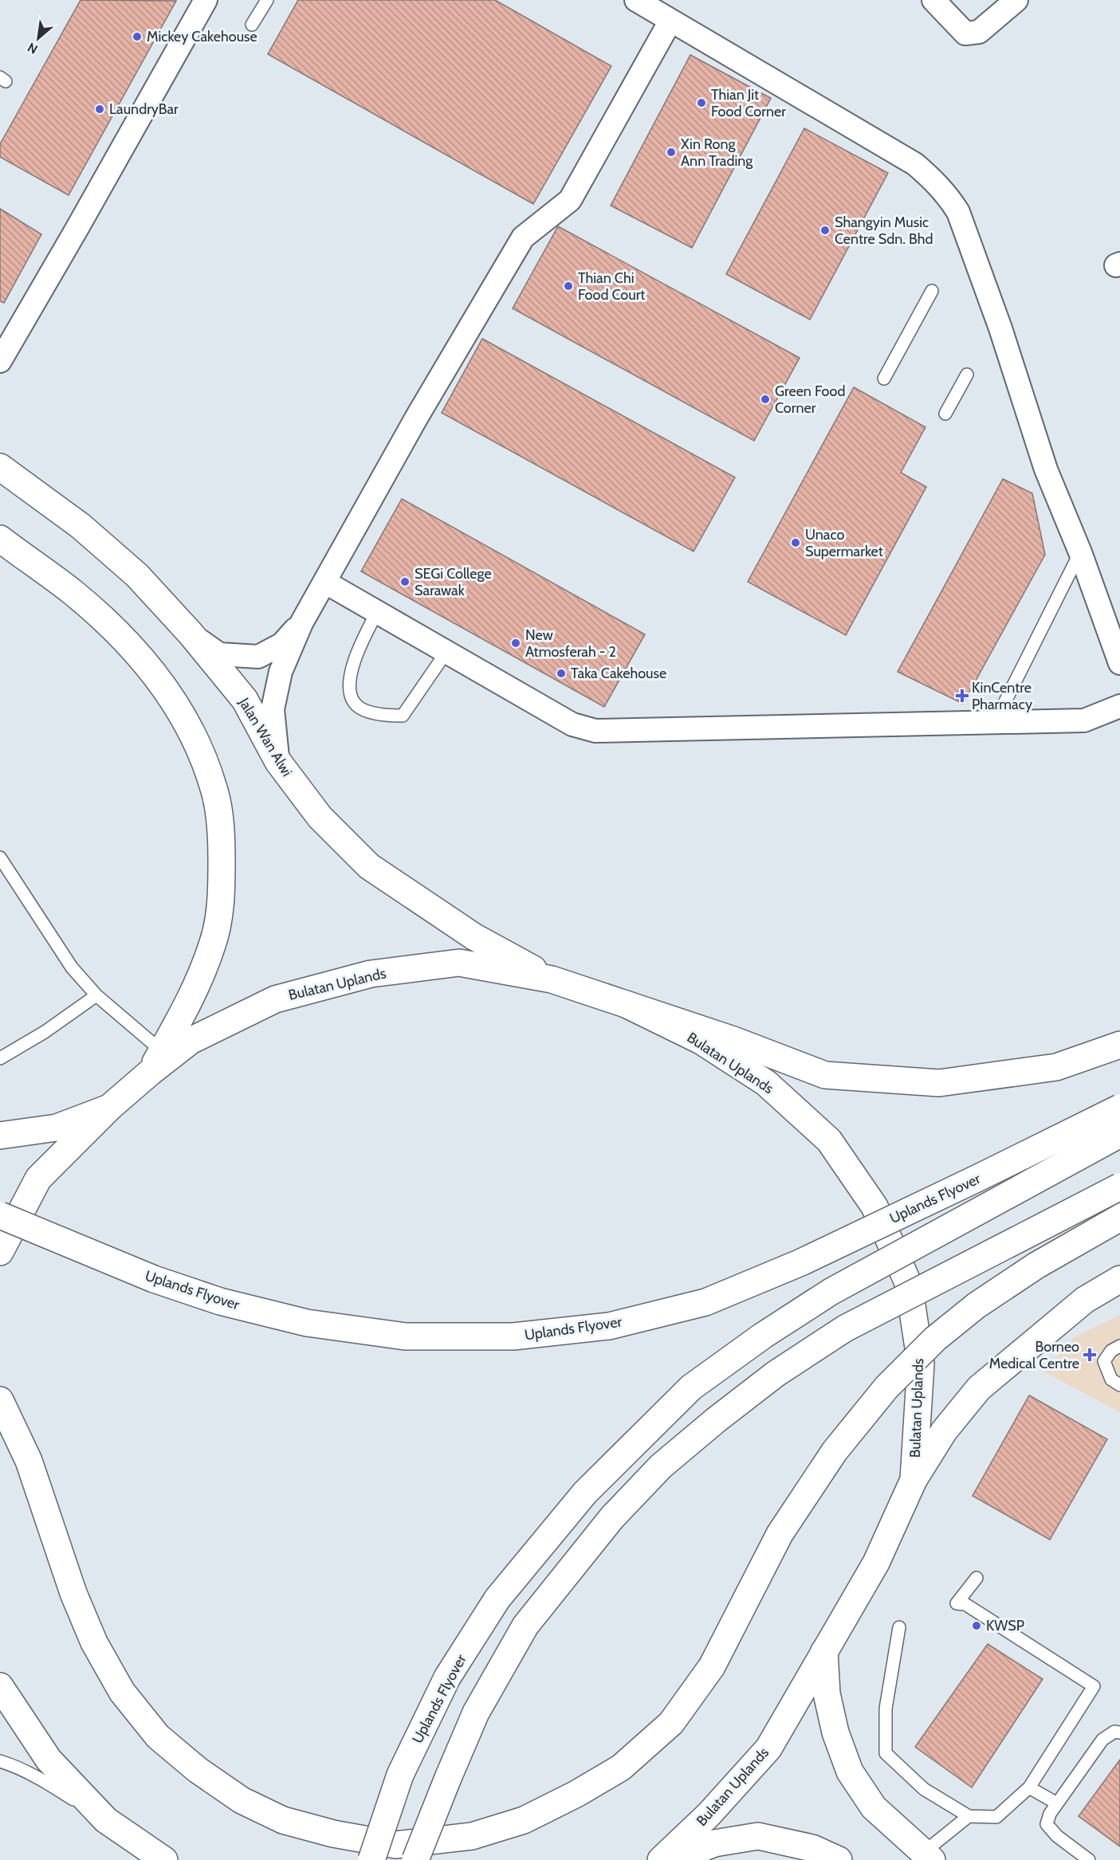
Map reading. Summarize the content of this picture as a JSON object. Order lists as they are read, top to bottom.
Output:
{
  "streets": {
    "main road": ["Jalan Wan Alwi", "Bulatan Uplands", "Uplands Flyover"]
  },
  "crossings": [
    ["Jalan Wan Alwi", "Bulatan Uplands"]
  ],
  "places": {
    "other": [
      "Mickey Cakehouse",
      "Thian Jit Food Corner",
      "LaundryBar",
      "Xin Rong Ann Trading",
      "Shangyin Music Centre Sdn. Bhd",
      "Thian Chi Food Court",
      "Green Food Corner",
      "Unaco Supermarket",
      "SEGi College Sarawak",
      "New Atmosferah - 2",
      "Taka Cakehouse",
      "KWSP"
    ],
    "health": ["KinCentre Pharmacy", "Borneo Medical Centre"]
  },
  "north": "bottom left"
}
